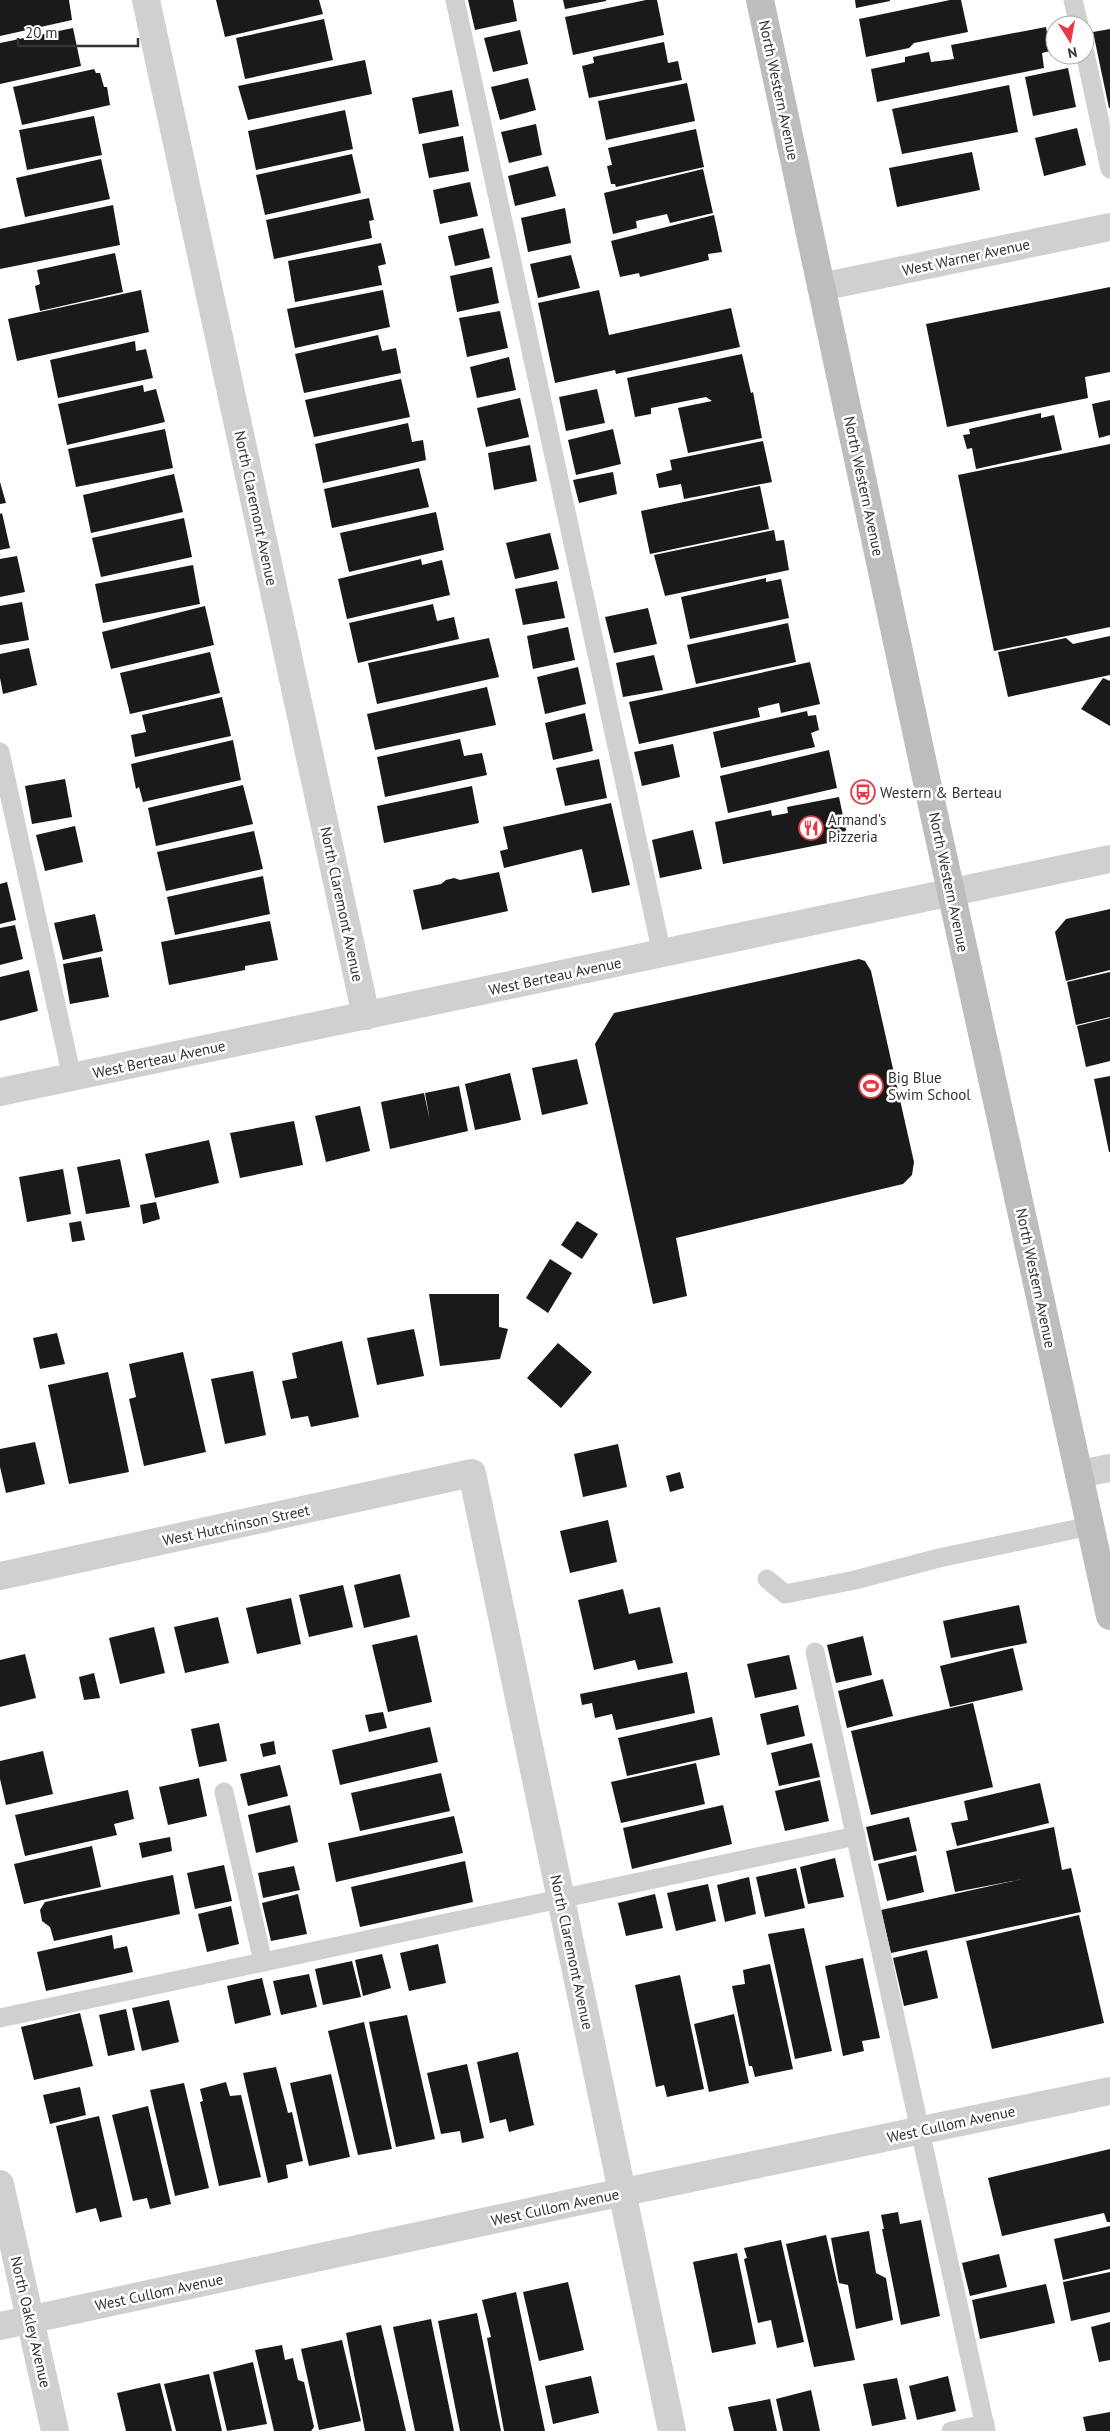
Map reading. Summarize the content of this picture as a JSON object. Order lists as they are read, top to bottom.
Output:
{
  "streets": {
    "main road": ["North Western Avenue"],
    "street": [
      "West Warner Avenue",
      "North Claremont Avenue",
      "West Berteau Avenue",
      "West Hutchinson Street",
      "West Cullom Avenue",
      "North Oakley Avenue"
    ]
  },
  "crossings": [
    ["North Western Avenue", "West Warner Avenue"],
    ["North Western Avenue", "West Berteau Avenue"],
    ["North Claremont Avenue", "West Berteau Avenue"],
    ["North Claremont Avenue", "West Hutchinson Street"],
    ["North Claremont Avenue", "West Cullom Avenue"],
    ["West Cullom Avenue", "North Oakley Avenue"]
  ],
  "places": {
    "bus stop": ["Western & Berteau"],
    "restaurant": ["Armand's Pizzeria"],
    "sports": ["Big Blue Swim School"]
  },
  "scale_bar": "20 m",
  "north": "bottom"
}
